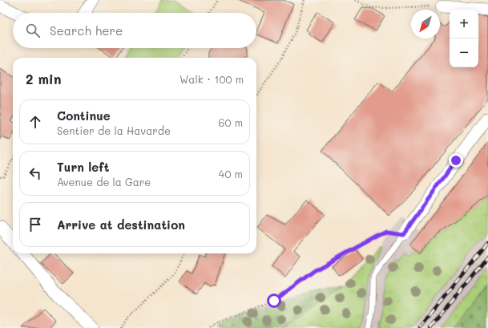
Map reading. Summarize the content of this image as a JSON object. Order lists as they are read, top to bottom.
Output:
{
  "north": "bottom left",
  "page": {
    "map_buttons": ["+", "−"],
    "search": "Search here",
    "heading": ["2 min", "Walk · 100 m"],
    "list": [
      ["Continue", "Sentier de la Havarde", "60 m"],
      ["Turn left", "Avenue de la Gare", "40 m"],
      "Arrive at destination"
    ]
  }
}
